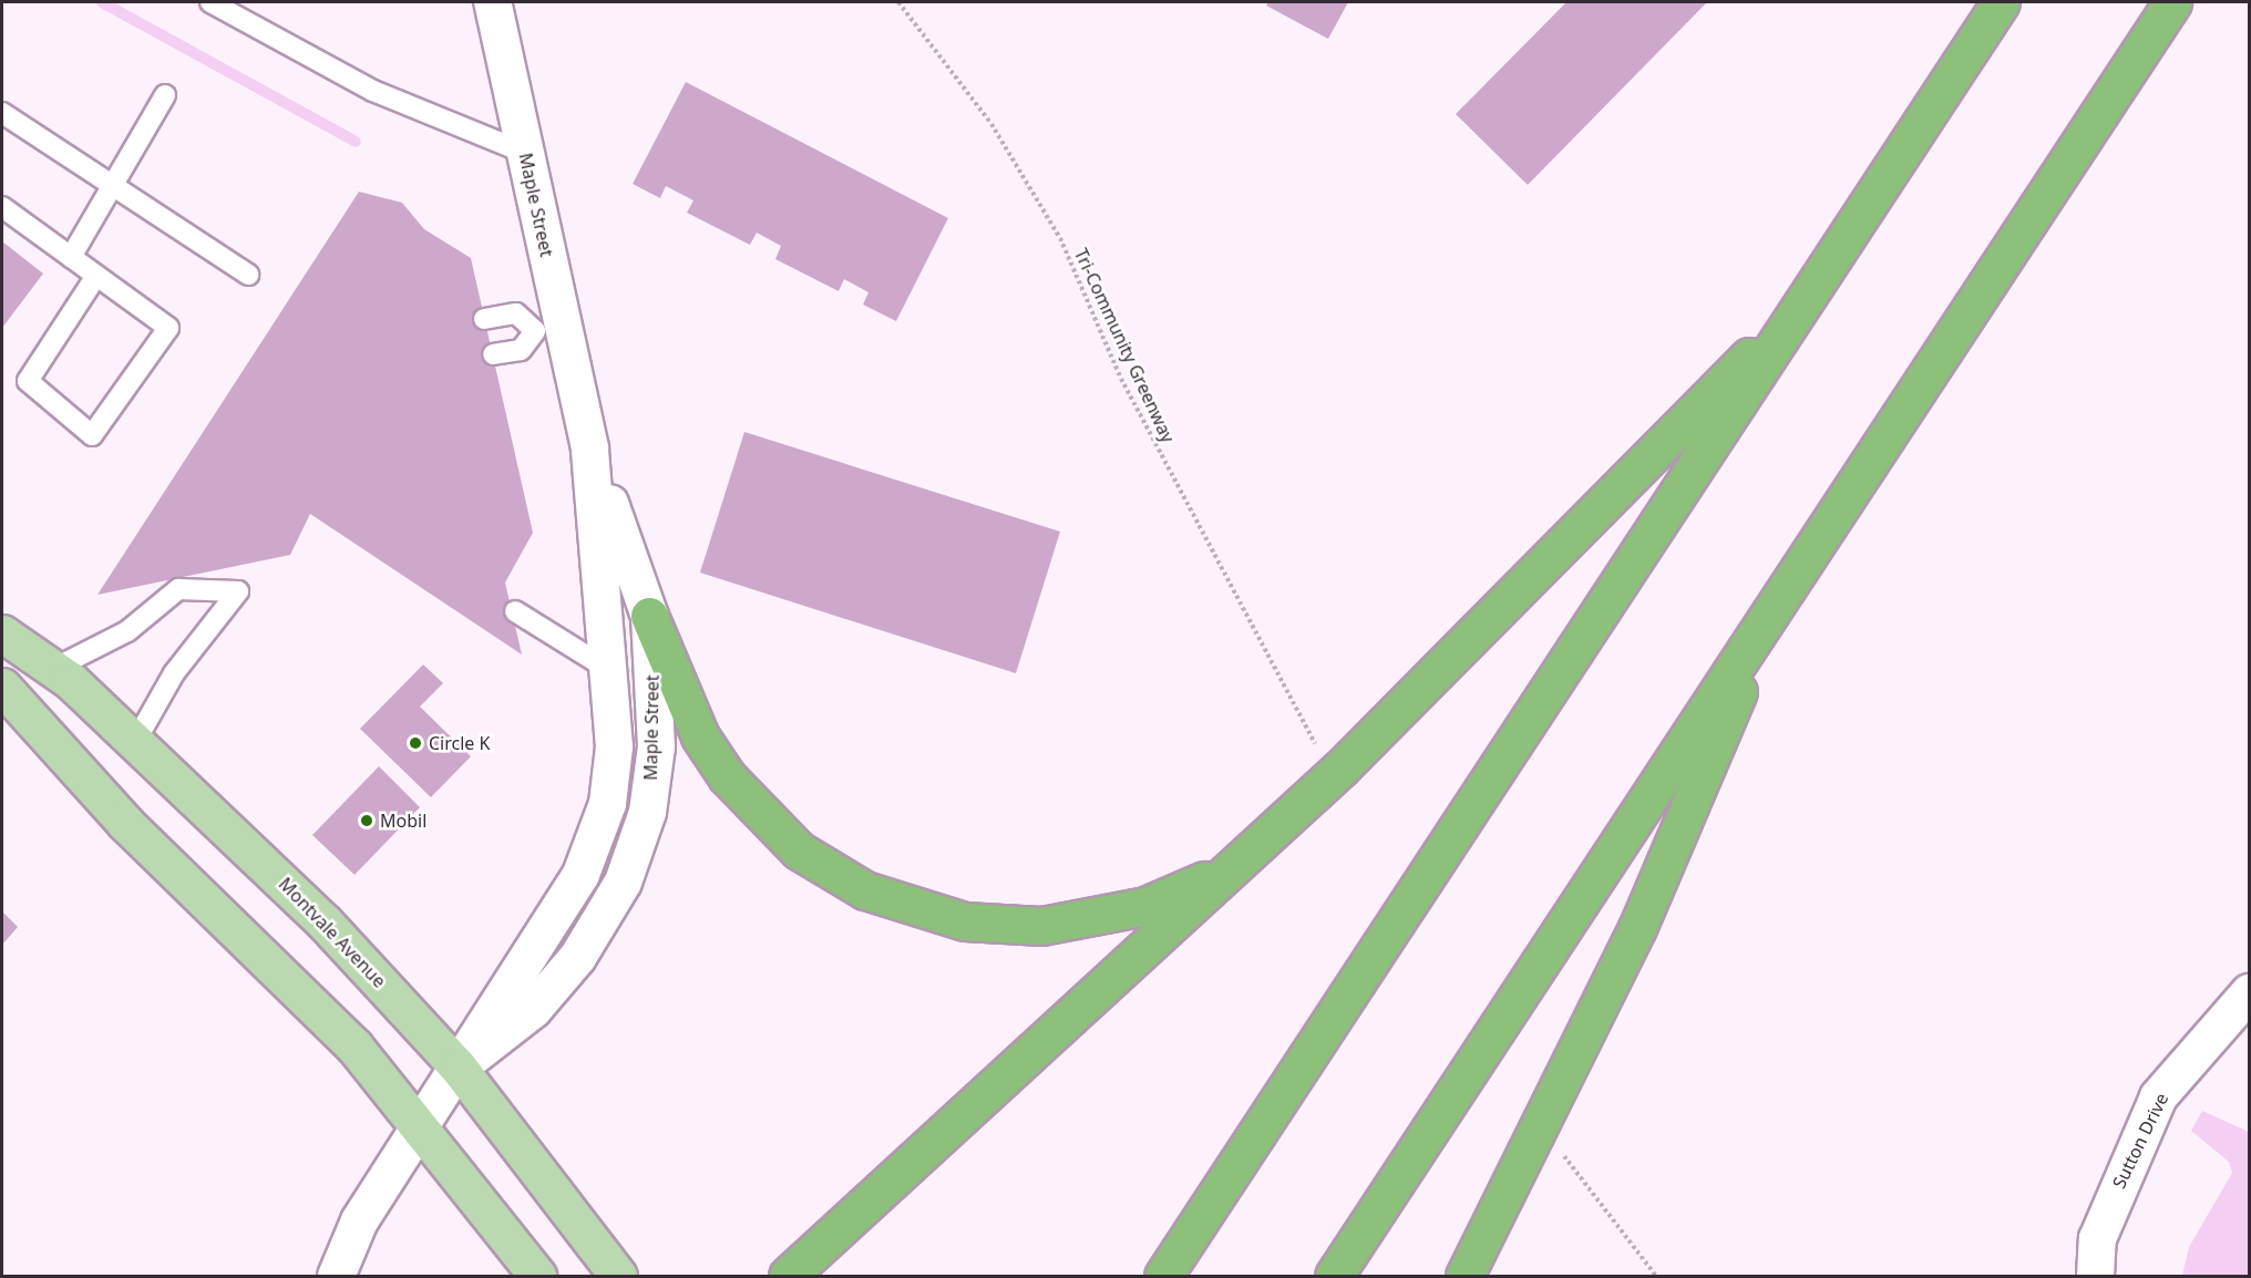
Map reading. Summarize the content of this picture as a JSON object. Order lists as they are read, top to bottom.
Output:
{
  "streets": {
    "main road": ["Montvale Avenue"],
    "street": ["Maple Street", "Sutton Drive"],
    "path": ["Tri-Community Greenway"]
  },
  "crossings": [
    ["Maple Street", "Montvale Avenue"]
  ],
  "places": ["Circle K", "Mobil"]
}
